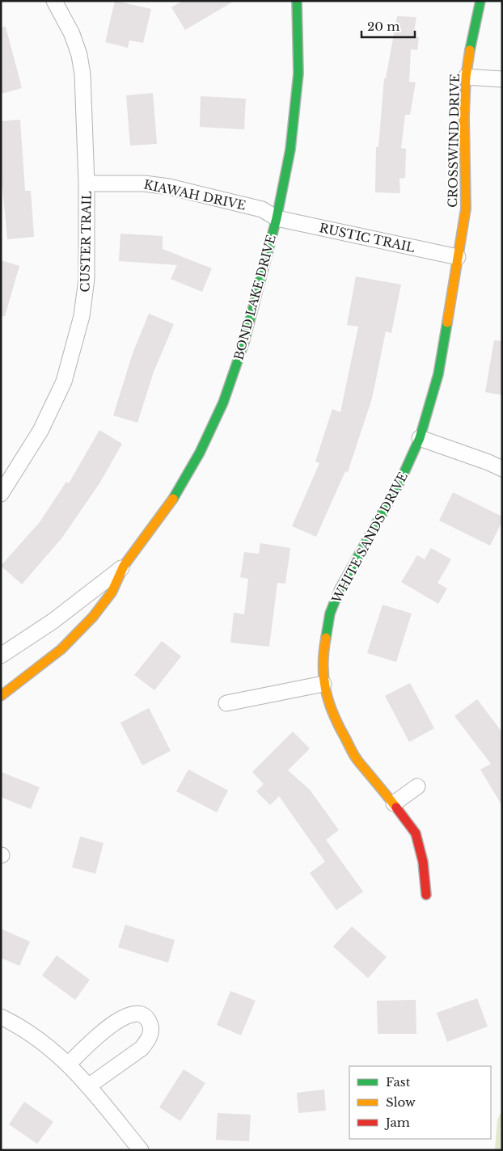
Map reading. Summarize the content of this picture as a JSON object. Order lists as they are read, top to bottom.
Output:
{
  "streets": {
    "street": [
      "CROSSWIND DRIVE",
      "KIAWAH DRIVE",
      "RUSTIC TRAIL",
      "CUSTER TRAIL",
      "BOND LAKE DRIVE",
      "WHITE SANDS DRIVE"
    ]
  },
  "crossings": [
    ["CROSSWIND DRIVE", "RUSTIC TRAIL"],
    ["CROSSWIND DRIVE", "WHITE SANDS DRIVE"],
    ["KIAWAH DRIVE", "RUSTIC TRAIL"],
    ["KIAWAH DRIVE", "CUSTER TRAIL"],
    ["KIAWAH DRIVE", "BOND LAKE DRIVE"],
    ["RUSTIC TRAIL", "BOND LAKE DRIVE"],
    ["RUSTIC TRAIL", "WHITE SANDS DRIVE"]
  ],
  "legend": ["Fast", "Slow", "Jam"],
  "scale_bar": "20 m"
}
